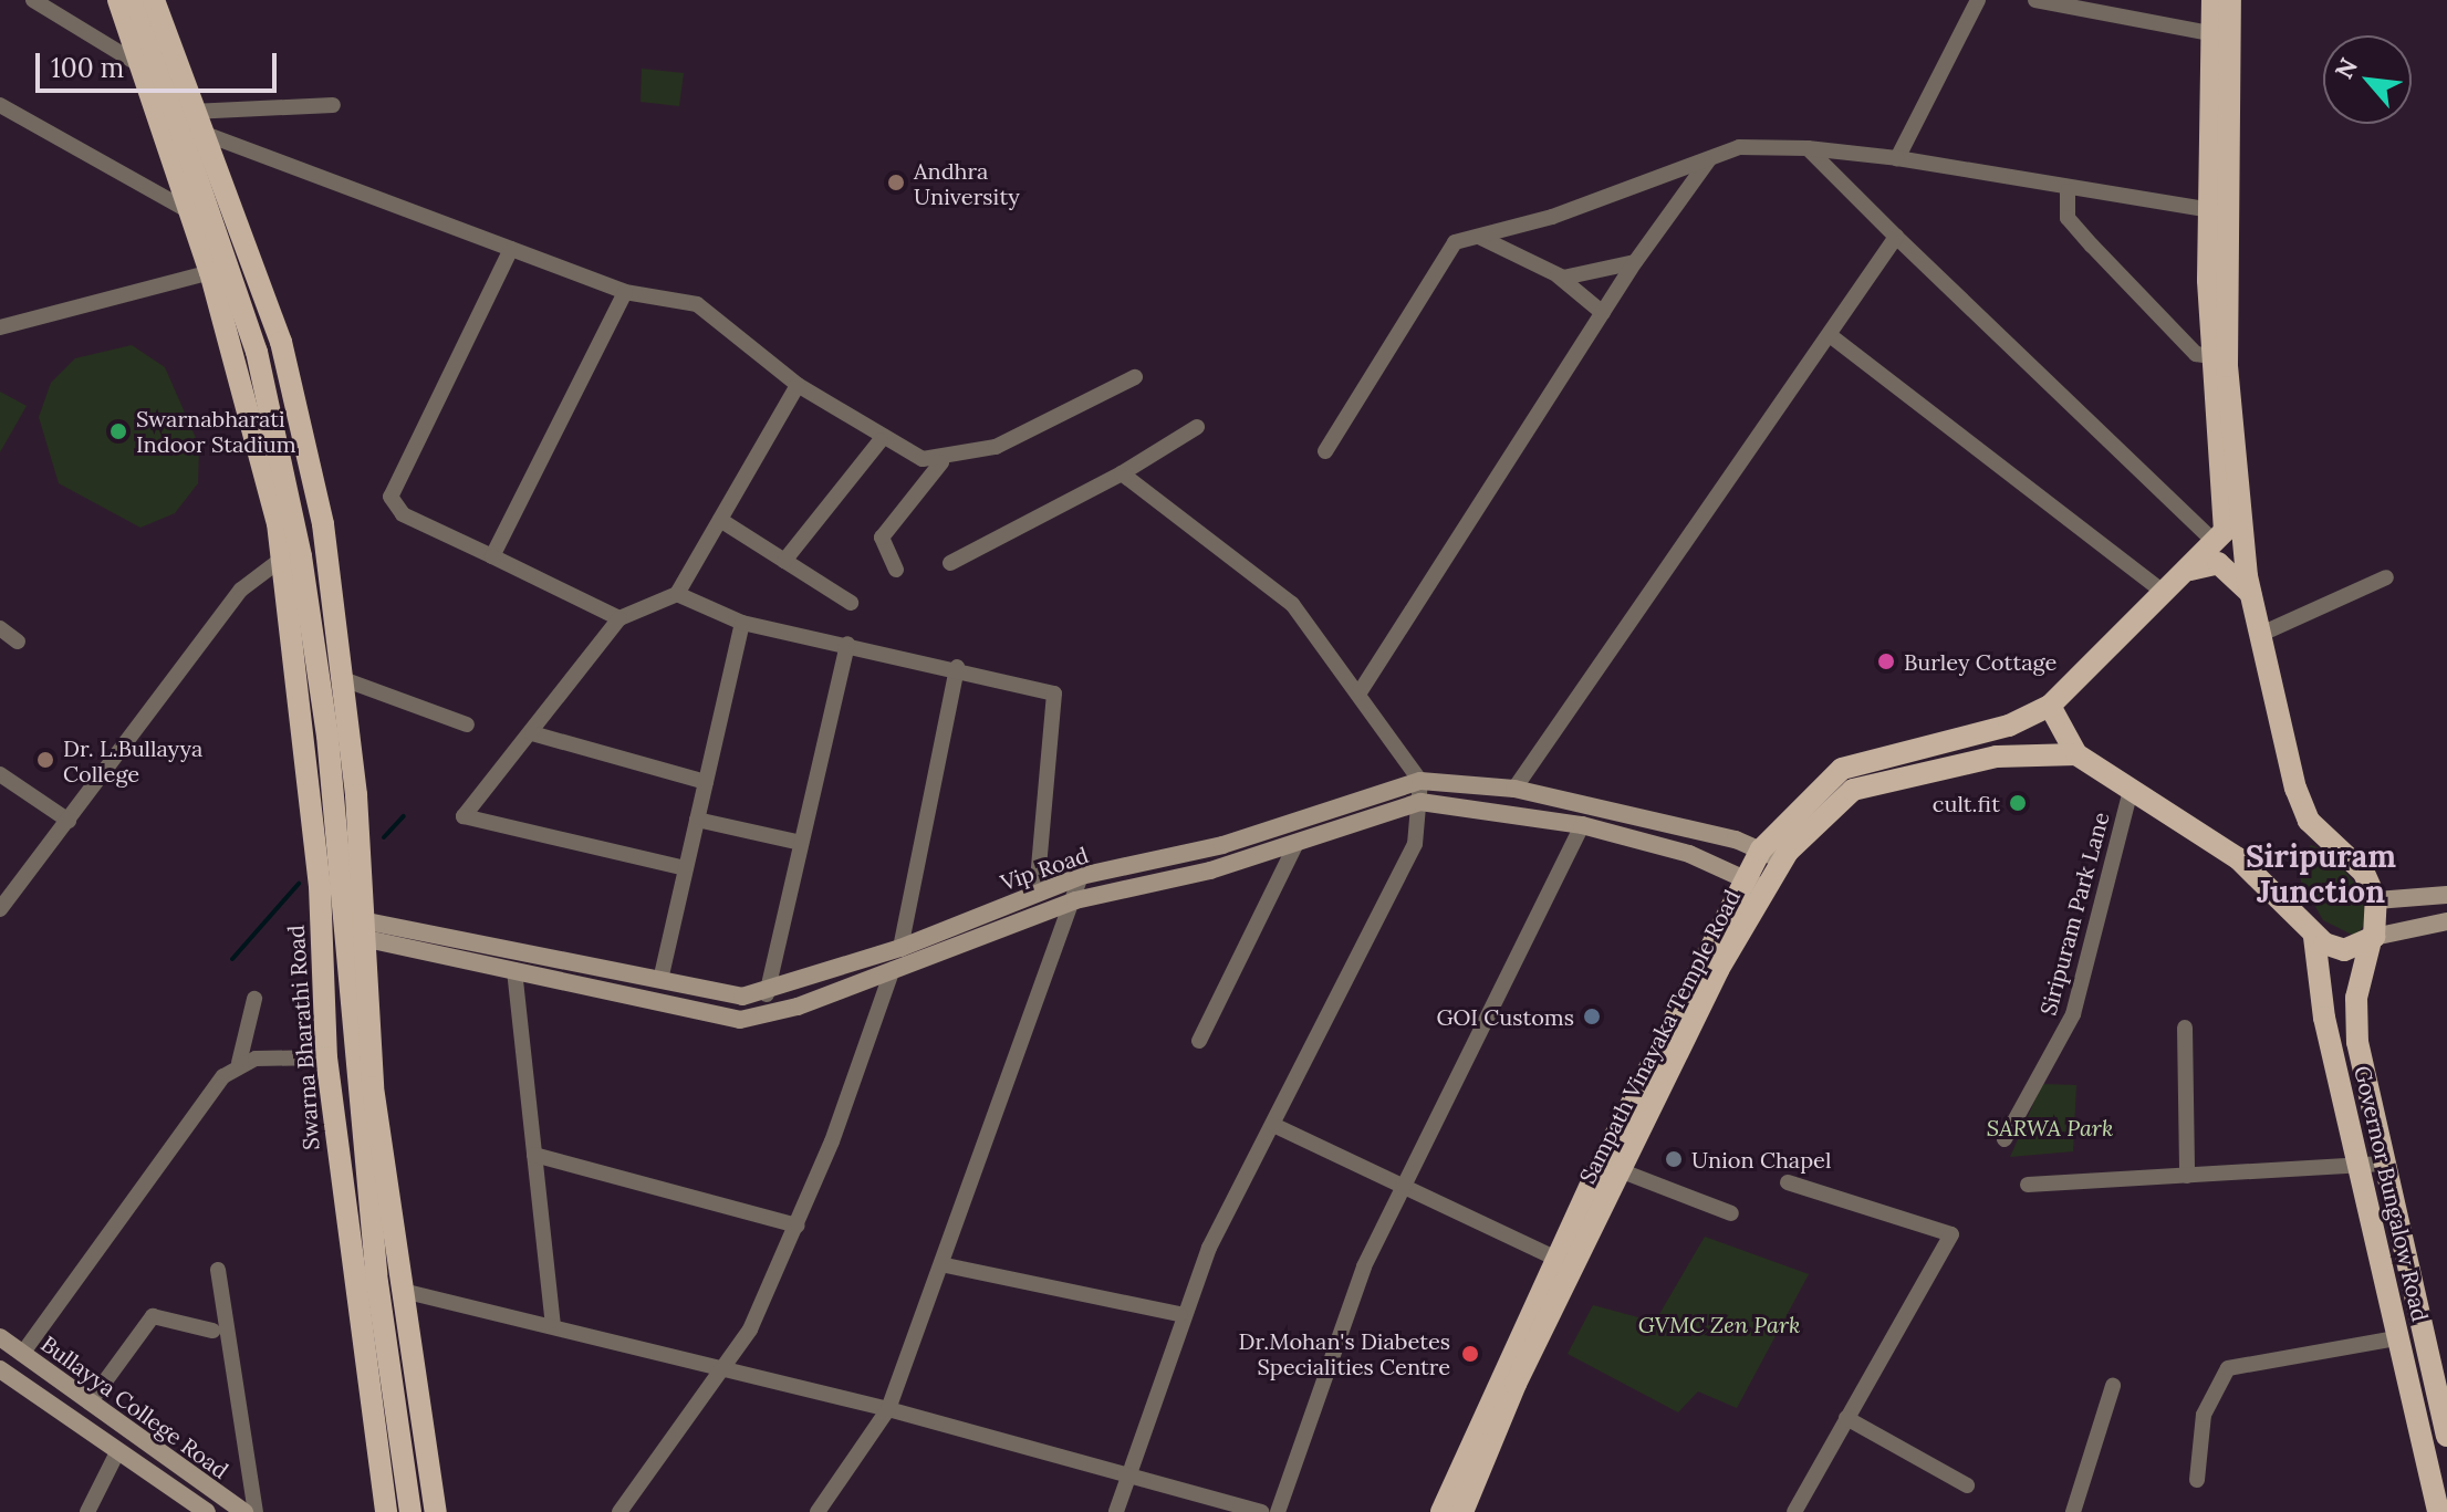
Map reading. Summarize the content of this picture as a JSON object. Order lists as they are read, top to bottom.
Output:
{
  "streets": {
    "main road": [
      "Vip Road",
      "Sampath Vinayaka Temple Road",
      "Swarna Bharathi Road",
      "Governor Bungalow Road",
      "Bullayya College Road"
    ],
    "street": ["Siripuram Park Lane"]
  },
  "crossings": [
    ["Vip Road", "Sampath Vinayaka Temple Road"],
    ["Vip Road", "Swarna Bharathi Road"]
  ],
  "districts": ["Siripuram Junction"],
  "parks": ["SARWA Park", "GVMC Zen Park"],
  "places": [
    "Andhra University",
    "Swarnabharati Indoor Stadium",
    "Burley Cottage",
    "Dr. L.Bullayya College",
    "cult.fit",
    "GOI Customs",
    "Union Chapel",
    "Dr.Mohan's Diabetes Specialities Centre"
  ],
  "scale_bar": "100 m",
  "north": "top left"
}
